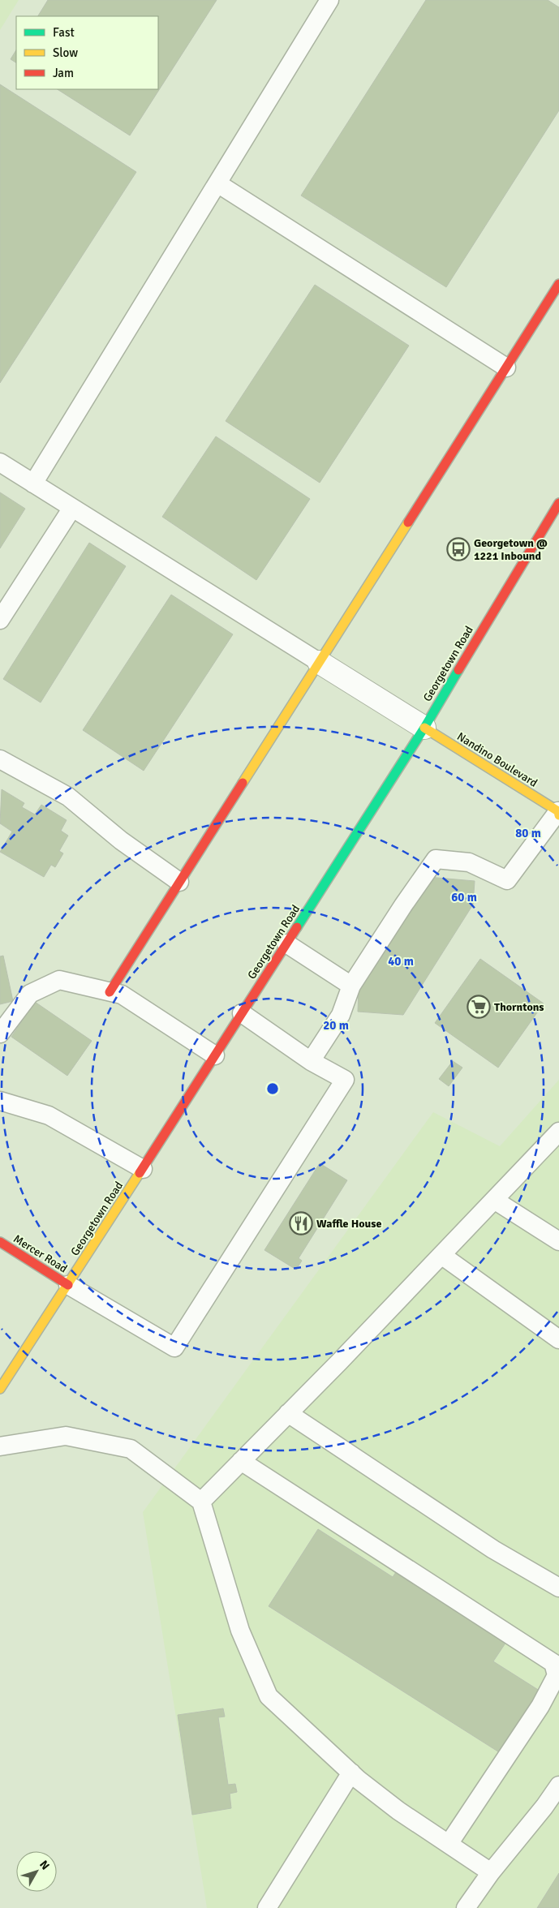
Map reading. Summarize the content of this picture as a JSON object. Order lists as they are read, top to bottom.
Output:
{
  "streets": {
    "street": ["Georgetown Road", "Nandino Boulevard", "Mercer Road"]
  },
  "crossings": [
    ["Georgetown Road", "Nandino Boulevard"],
    ["Georgetown Road", "Mercer Road"]
  ],
  "places": {
    "bus stop": ["Georgetown @ 1221 Inbound"],
    "supermarket": ["Thorntons"],
    "restaurant": ["Waffle House"]
  },
  "legend": ["Fast", "Slow", "Jam"],
  "north": "top right",
  "rings": [
    "80 m",
    "60 m",
    "40 m",
    "20 m"
  ]
}
